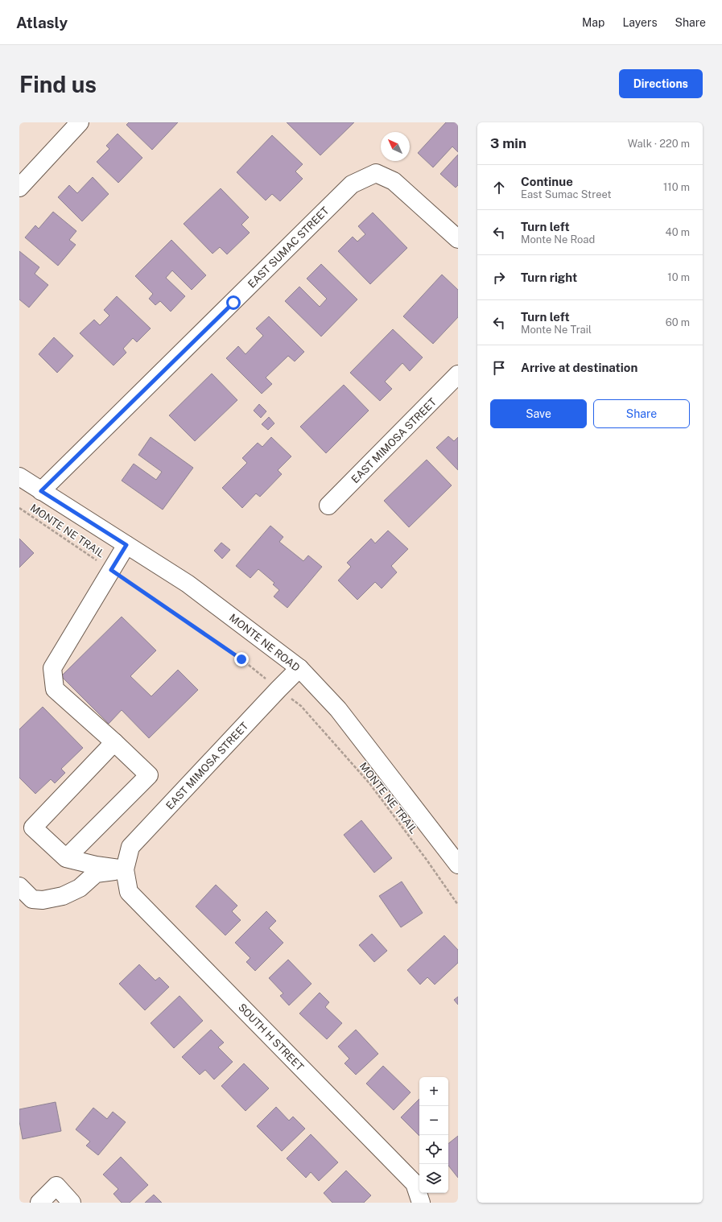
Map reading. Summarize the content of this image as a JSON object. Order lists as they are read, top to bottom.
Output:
{
  "streets": {
    "street": [
      "EAST SUMAC STREET",
      "EAST MIMOSA STREET",
      "MONTE NE ROAD",
      "SOUTH H STREET"
    ],
    "path": ["MONTE NE TRAIL"]
  },
  "crossings": [
    ["EAST SUMAC STREET", "MONTE NE ROAD"],
    ["EAST MIMOSA STREET", "MONTE NE ROAD"],
    ["EAST MIMOSA STREET", "SOUTH H STREET"]
  ],
  "north": "top left",
  "page": {
    "header": "Atlasly",
    "nav": ["Map", "Layers", "Share"],
    "buttons": [
      "Directions",
      ["Save", "Share"]
    ],
    "title": "Find us",
    "heading": ["3 min", "Walk · 220 m"],
    "list": [
      ["Continue", "East Sumac Street", "110 m"],
      ["Turn left", "Monte Ne Road", "40 m"],
      ["Turn right", "10 m"],
      ["Turn left", "Monte Ne Trail", "60 m"],
      "Arrive at destination"
    ],
    "map_buttons": ["+", "−"]
  }
}
